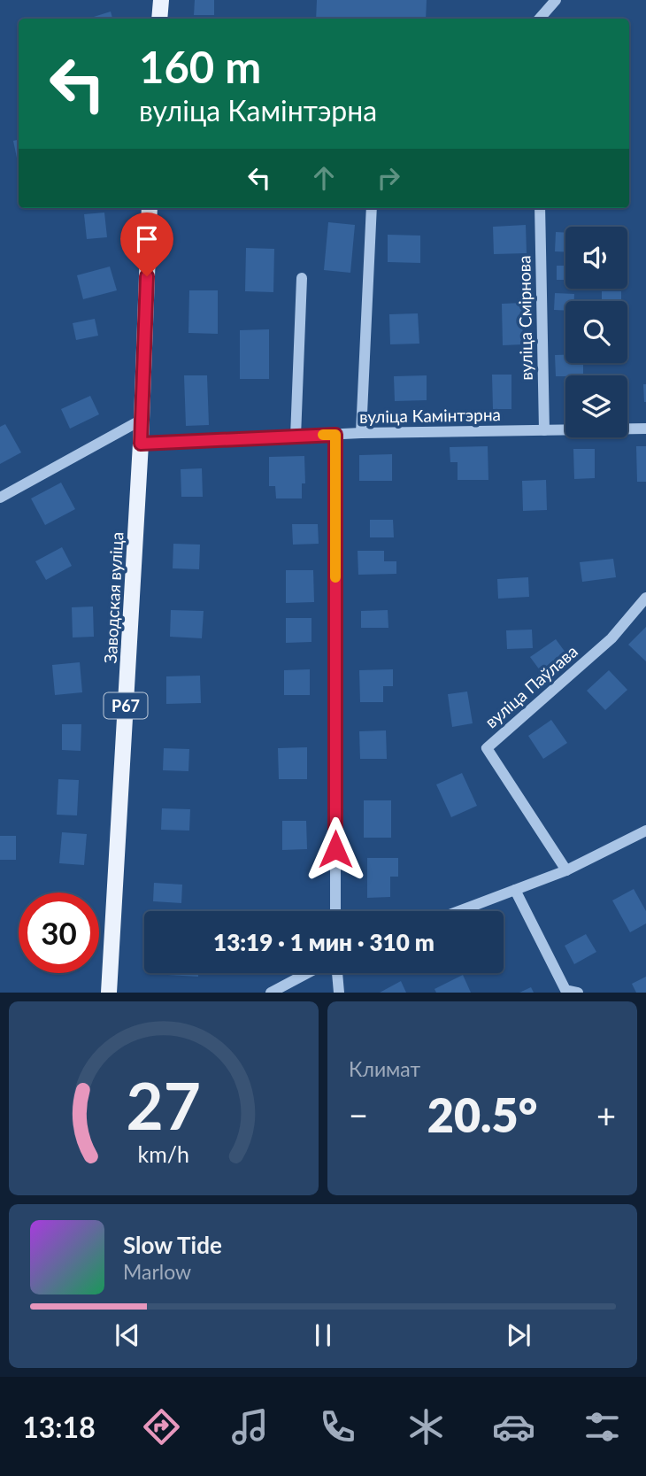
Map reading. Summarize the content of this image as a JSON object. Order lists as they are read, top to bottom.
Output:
{
  "streets": {
    "main road": ["Заводская вуліца", "Р67"],
    "street": ["вуліца Смірнова", "вуліца Камінтэрна", "вуліца Паўлава"]
  },
  "crossings": [
    ["вуліца Смірнова", "вуліца Камінтэрна"],
    ["вуліца Камінтэрна", "Заводская вуліца"]
  ],
  "page": {
    "turn": ["160 m", "вуліца Камінтэрна"],
    "limit": "30",
    "trip": "13:19 · 1 мин · 310 m",
    "tile": "Климат",
    "heat": ["−", "20.5°", "+"],
    "song": ["Slow Tide", "Marlow"],
    "tabs": "13:18",
    "gauge": ["27", "km/h"]
  }
}
